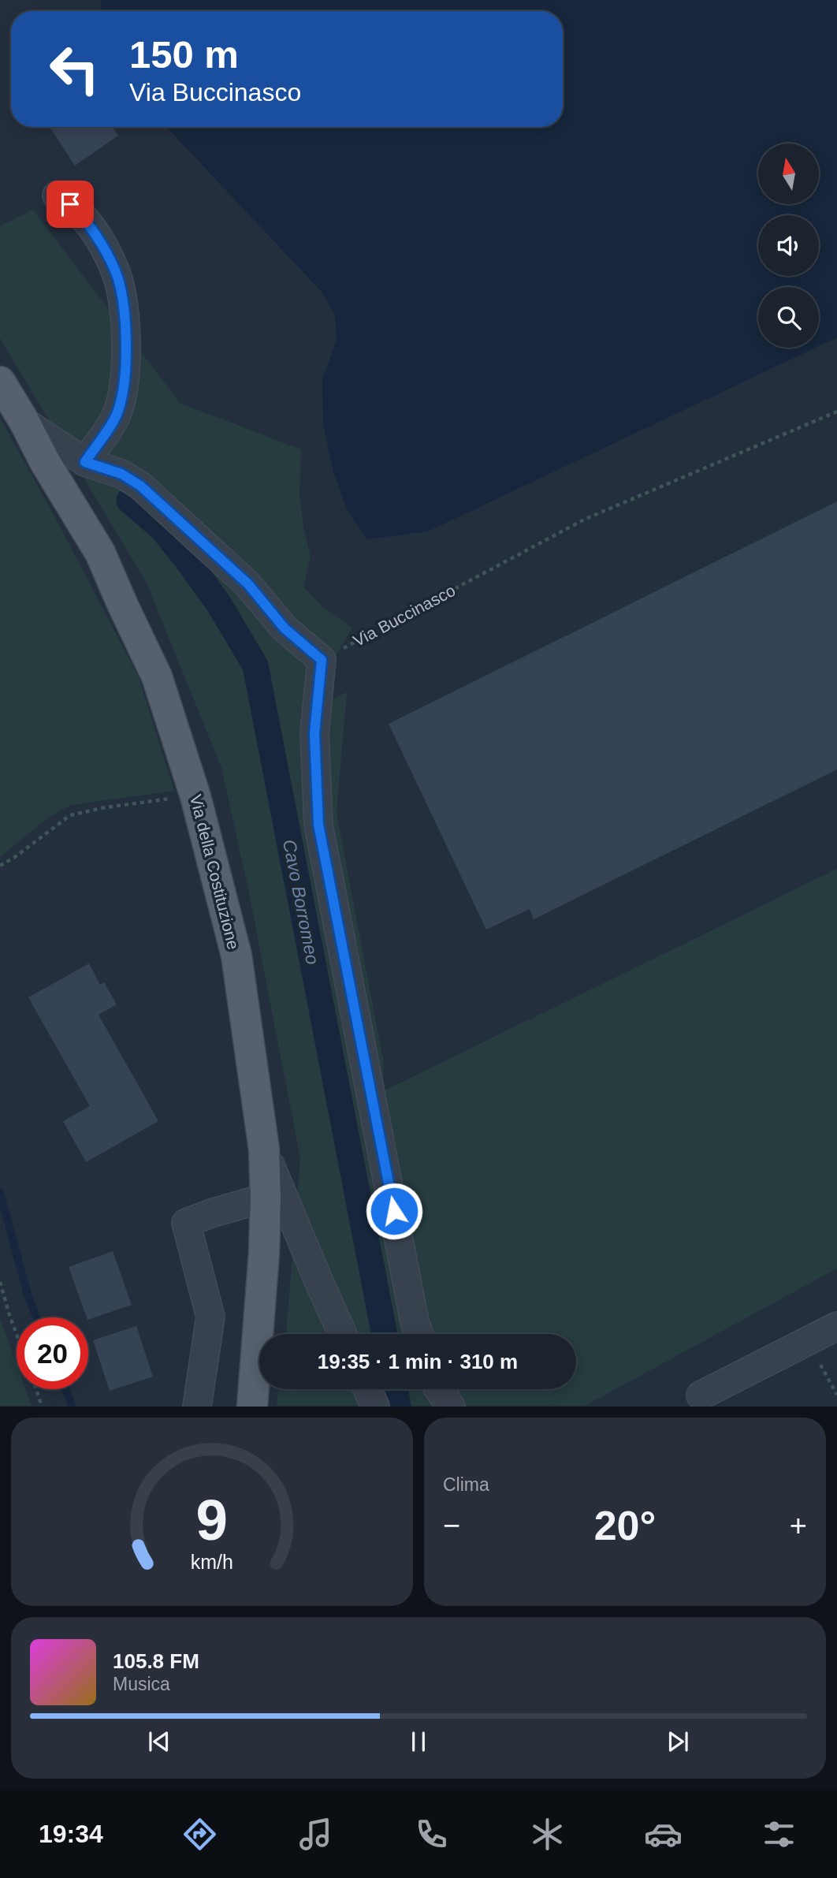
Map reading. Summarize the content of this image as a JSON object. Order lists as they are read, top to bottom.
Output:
{
  "streets": {
    "main road": ["Via della Costituzione"],
    "path": ["Via Buccinasco"]
  },
  "water": ["Cavo Borromeo"],
  "north": "top",
  "page": {
    "turn": ["150 m", "Via Buccinasco"],
    "limit": "20",
    "trip": "19:35 · 1 min · 310 m",
    "tile": "Clima",
    "heat": ["−", "20°", "+"],
    "song": ["105.8 FM", "Musica"],
    "tabs": "19:34",
    "gauge": ["9", "km/h"]
  }
}
